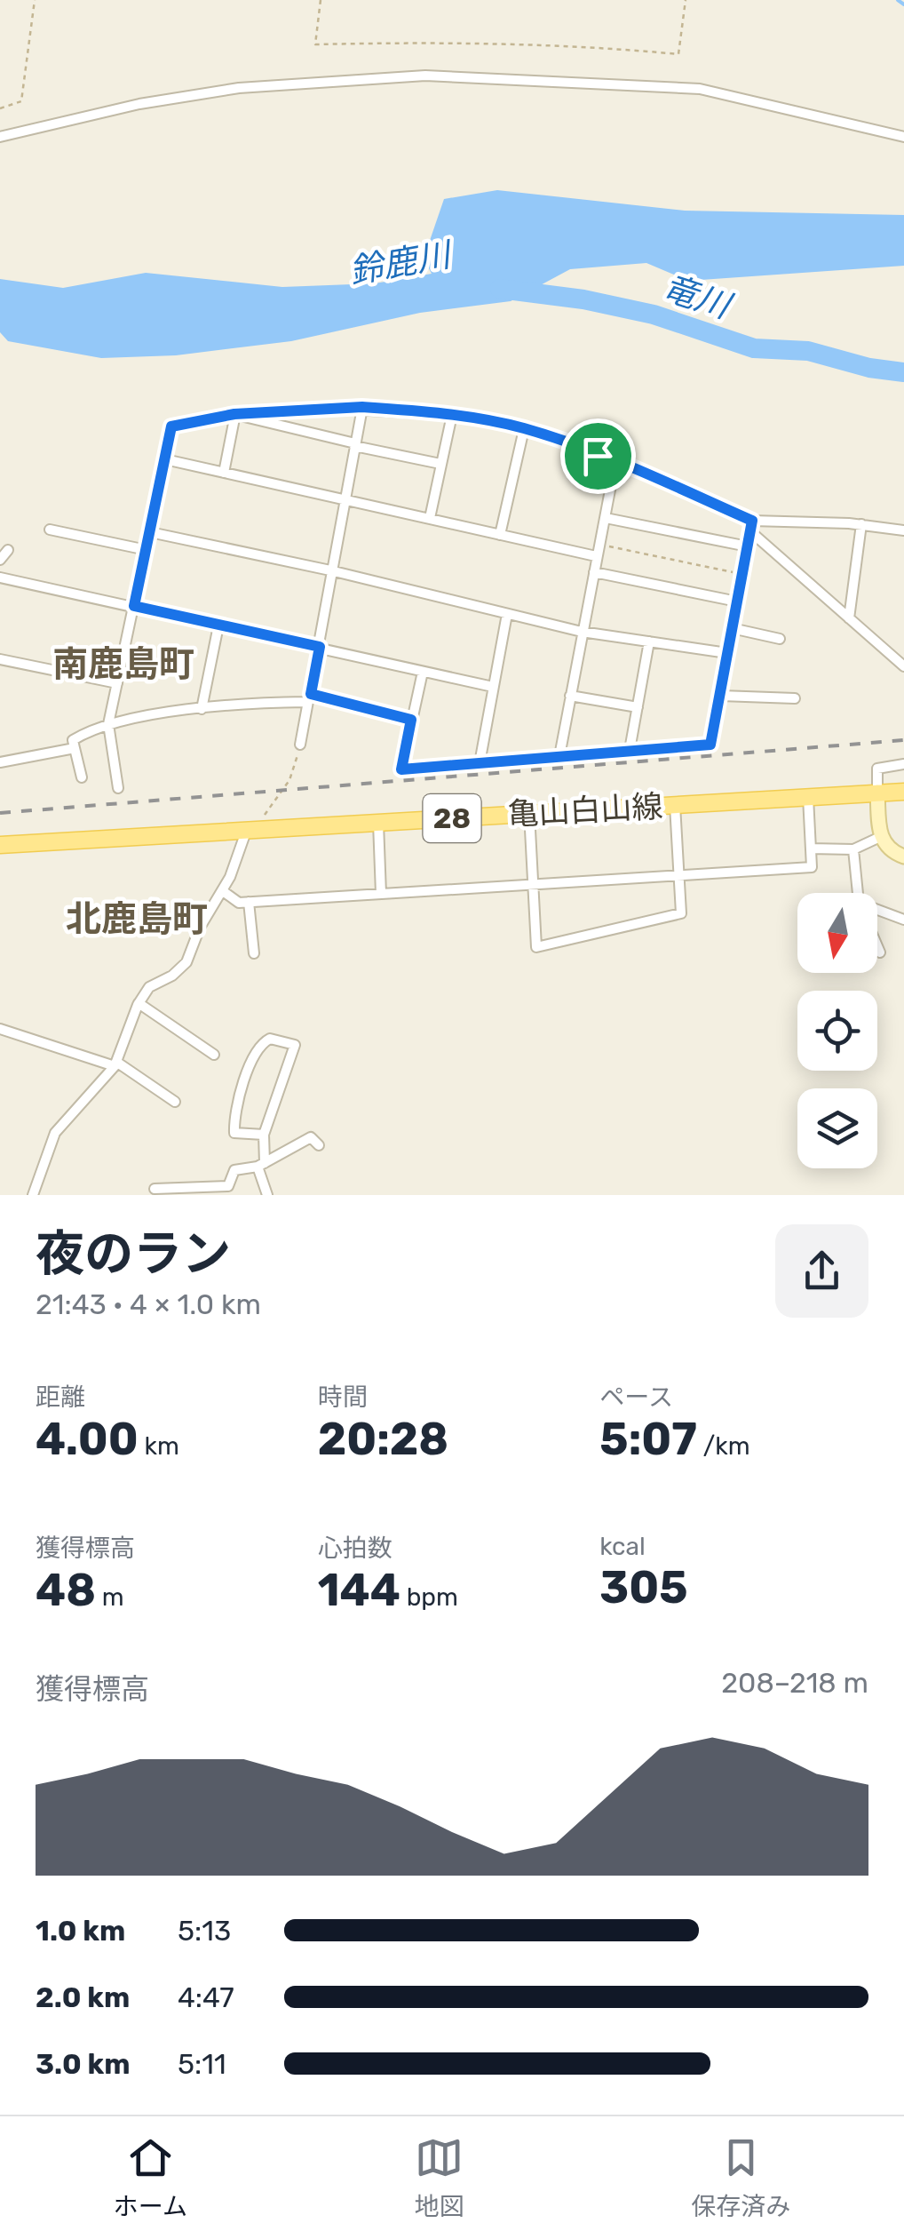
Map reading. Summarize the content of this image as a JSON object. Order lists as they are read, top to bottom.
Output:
{
  "streets": {
    "main road": ["亀山白山線", "28"]
  },
  "districts": ["南鹿島町", "北鹿島町"],
  "water": ["鈴鹿川", "竜川"],
  "north": "bottom",
  "page": {
    "heading": ["夜のラン", "21:43 · 4 × 1.0 km"],
    "stats": [
      ["距離", "4.00 km"],
      ["時間", "20:28"],
      ["ペース", "5:07 /km"],
      ["獲得標高", "48 m"],
      ["心拍数", "144 bpm"],
      ["kcal", "305"]
    ],
    "chart": ["獲得標高", "208–218 m"],
    "list": [
      {
        "name": "1.0 km",
        "note": "5:13"
      },
      {
        "name": "2.0 km",
        "note": "4:47"
      },
      {
        "name": "3.0 km",
        "note": "5:11"
      }
    ],
    "tabs": ["ホーム", "地図", "保存済み"]
  }
}
